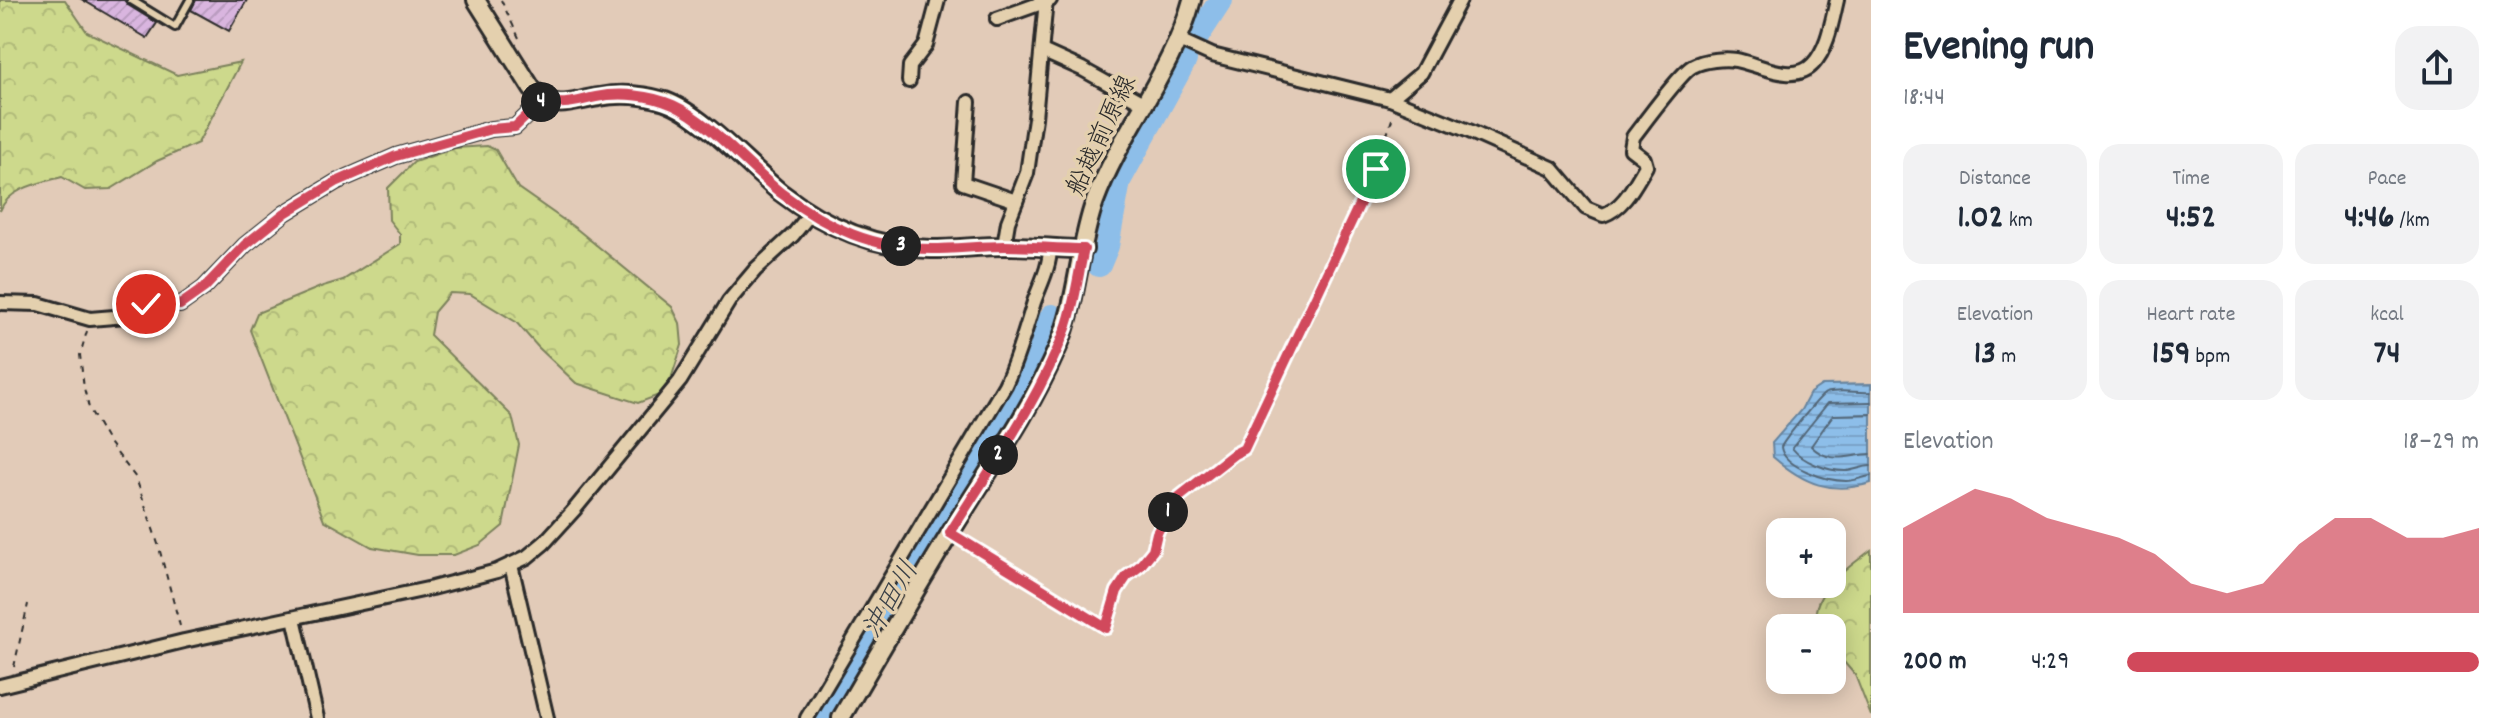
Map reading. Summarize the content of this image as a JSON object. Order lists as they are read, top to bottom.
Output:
{
  "streets": {
    "main road": ["船越前原線"]
  },
  "water": ["沖田川"],
  "page": {
    "heading": ["Evening run", "18:44"],
    "pins": [
      "4",
      "3",
      "2",
      "1"
    ],
    "stats": [
      ["Distance", "1.02 km"],
      ["Time", "4:52"],
      ["Pace", "4:46 /km"],
      ["Elevation", "13 m"],
      ["Heart rate", "159 bpm"],
      ["kcal", "74"]
    ],
    "chart": ["Elevation", "18–29 m"],
    "map_buttons": ["+", "−"],
    "list": [
      {
        "name": "200 m",
        "note": "4:29"
      }
    ]
  }
}
